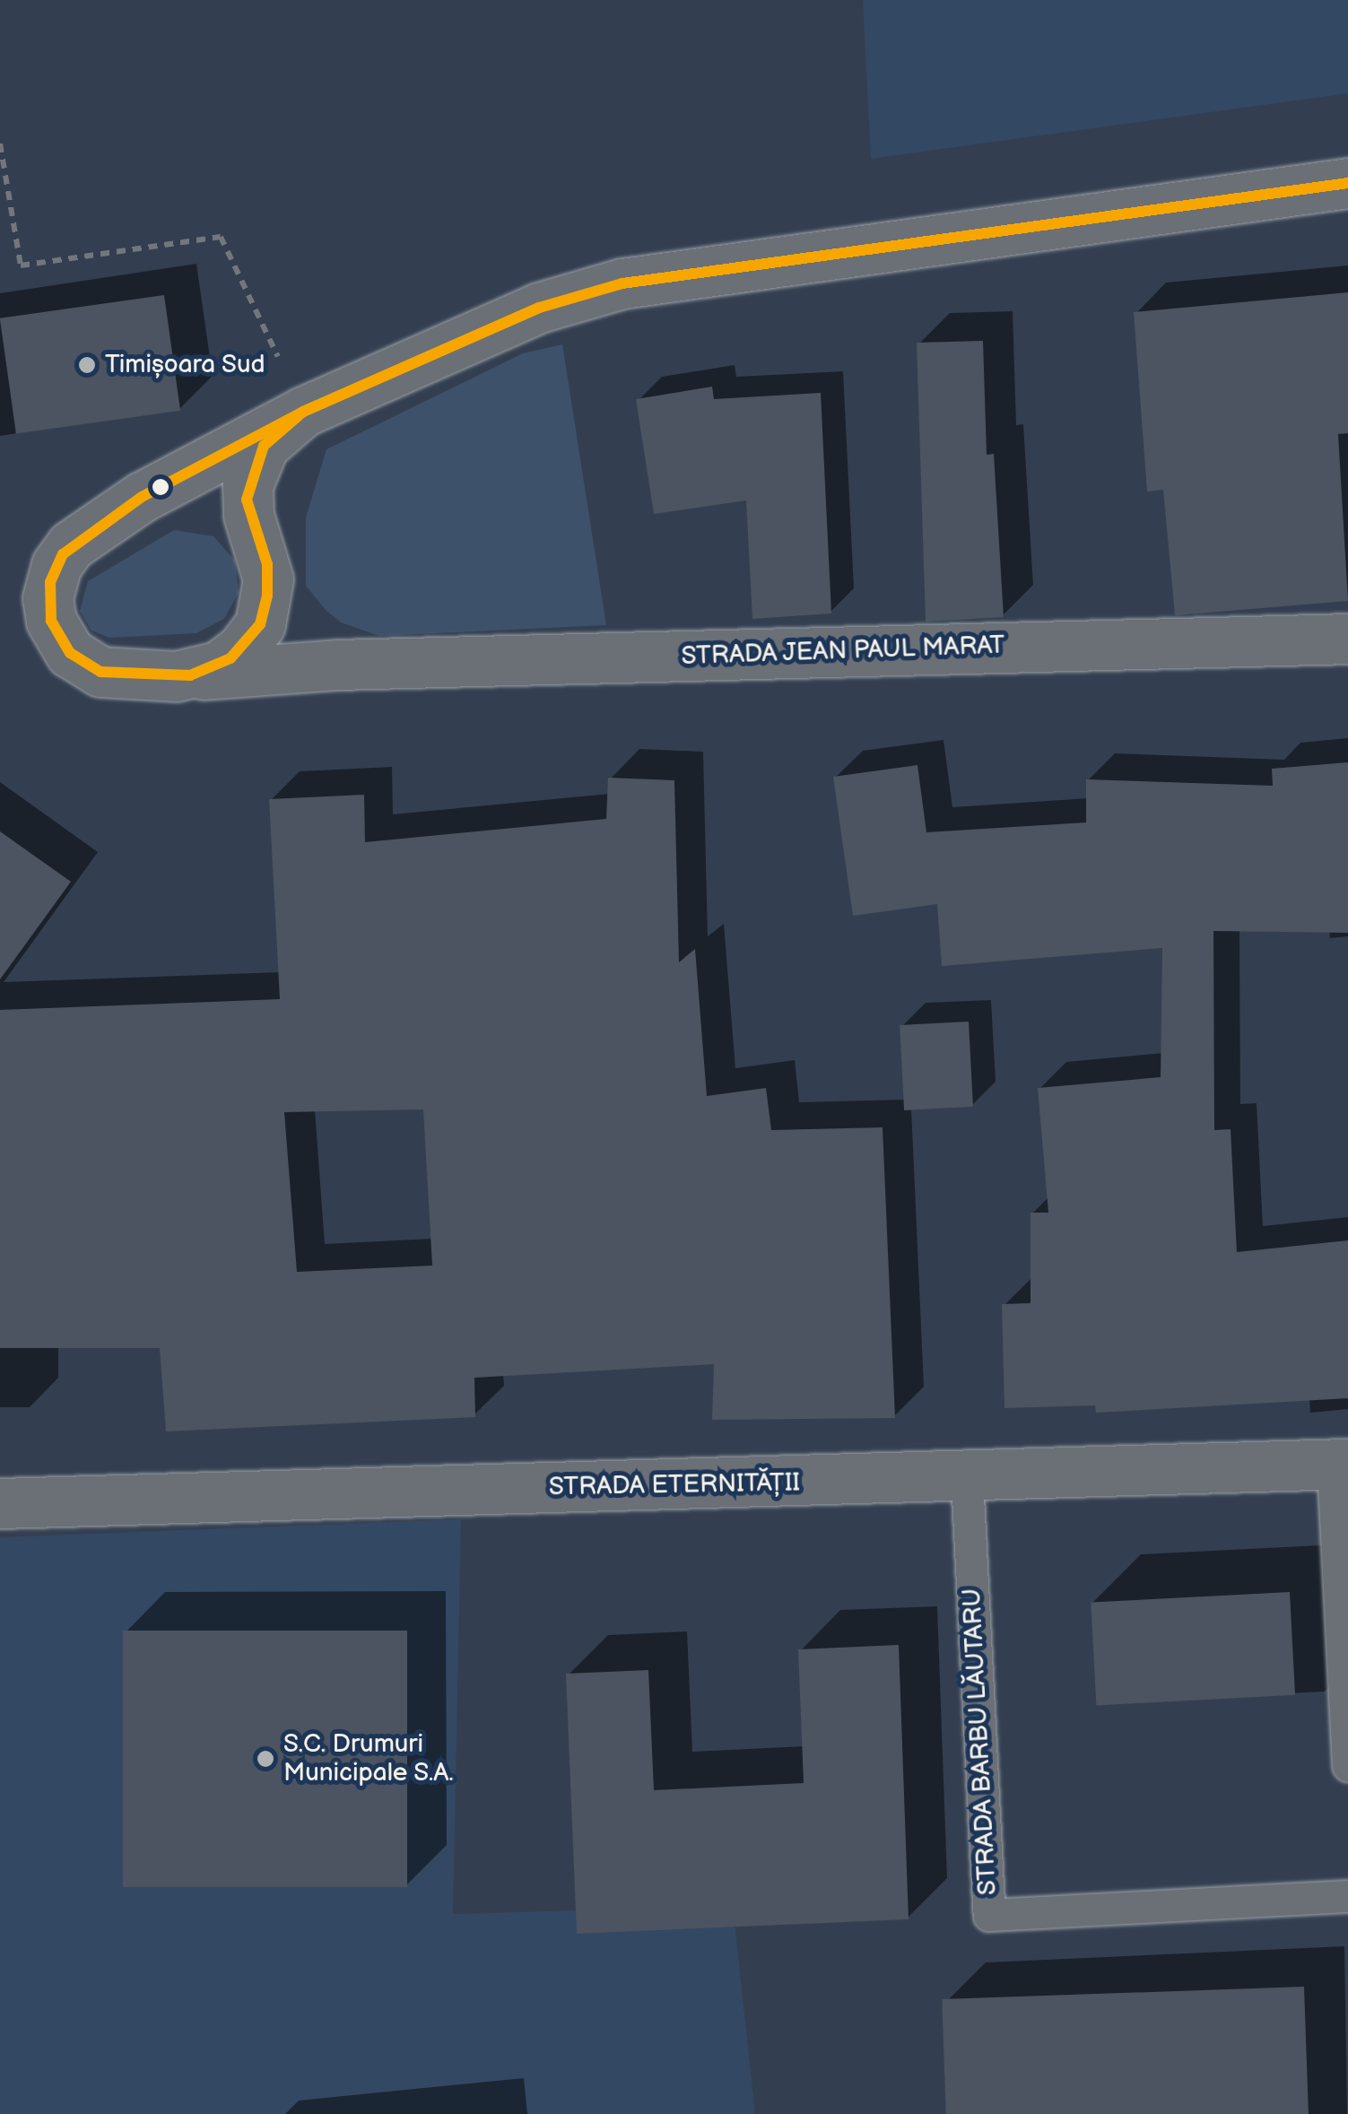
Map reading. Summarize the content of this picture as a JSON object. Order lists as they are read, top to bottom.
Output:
{
  "streets": {
    "street": ["STRADA JEAN PAUL MARAT", "STRADA ETERNITĂȚII"],
    "lane": ["STRADA BARBU LĂUTARU"]
  },
  "crossings": [
    ["STRADA ETERNITĂȚII", "STRADA BARBU LĂUTARU"]
  ],
  "places": ["Timișoara Sud", "S.C. Drumuri Municipale S.A."]
}
